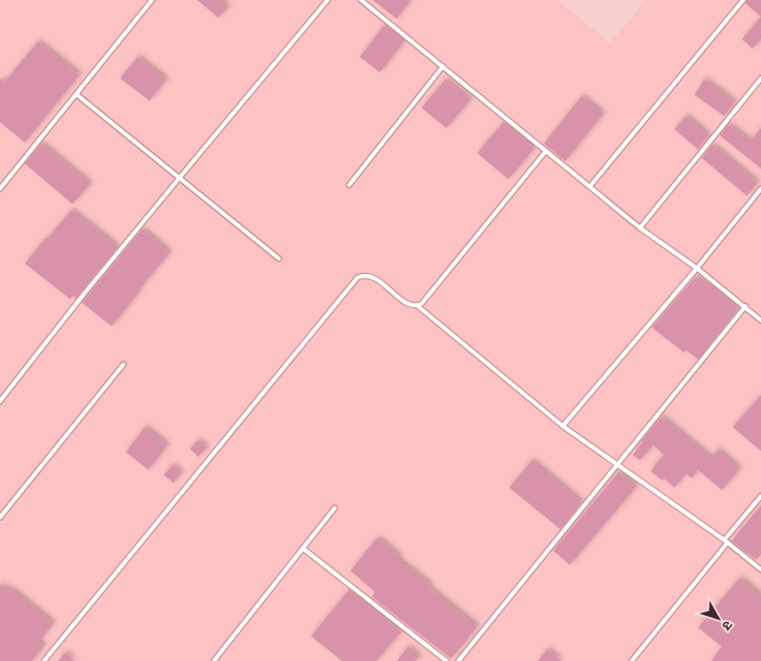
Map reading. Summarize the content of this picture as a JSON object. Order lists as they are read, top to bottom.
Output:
{
  "north": "bottom right"
}
